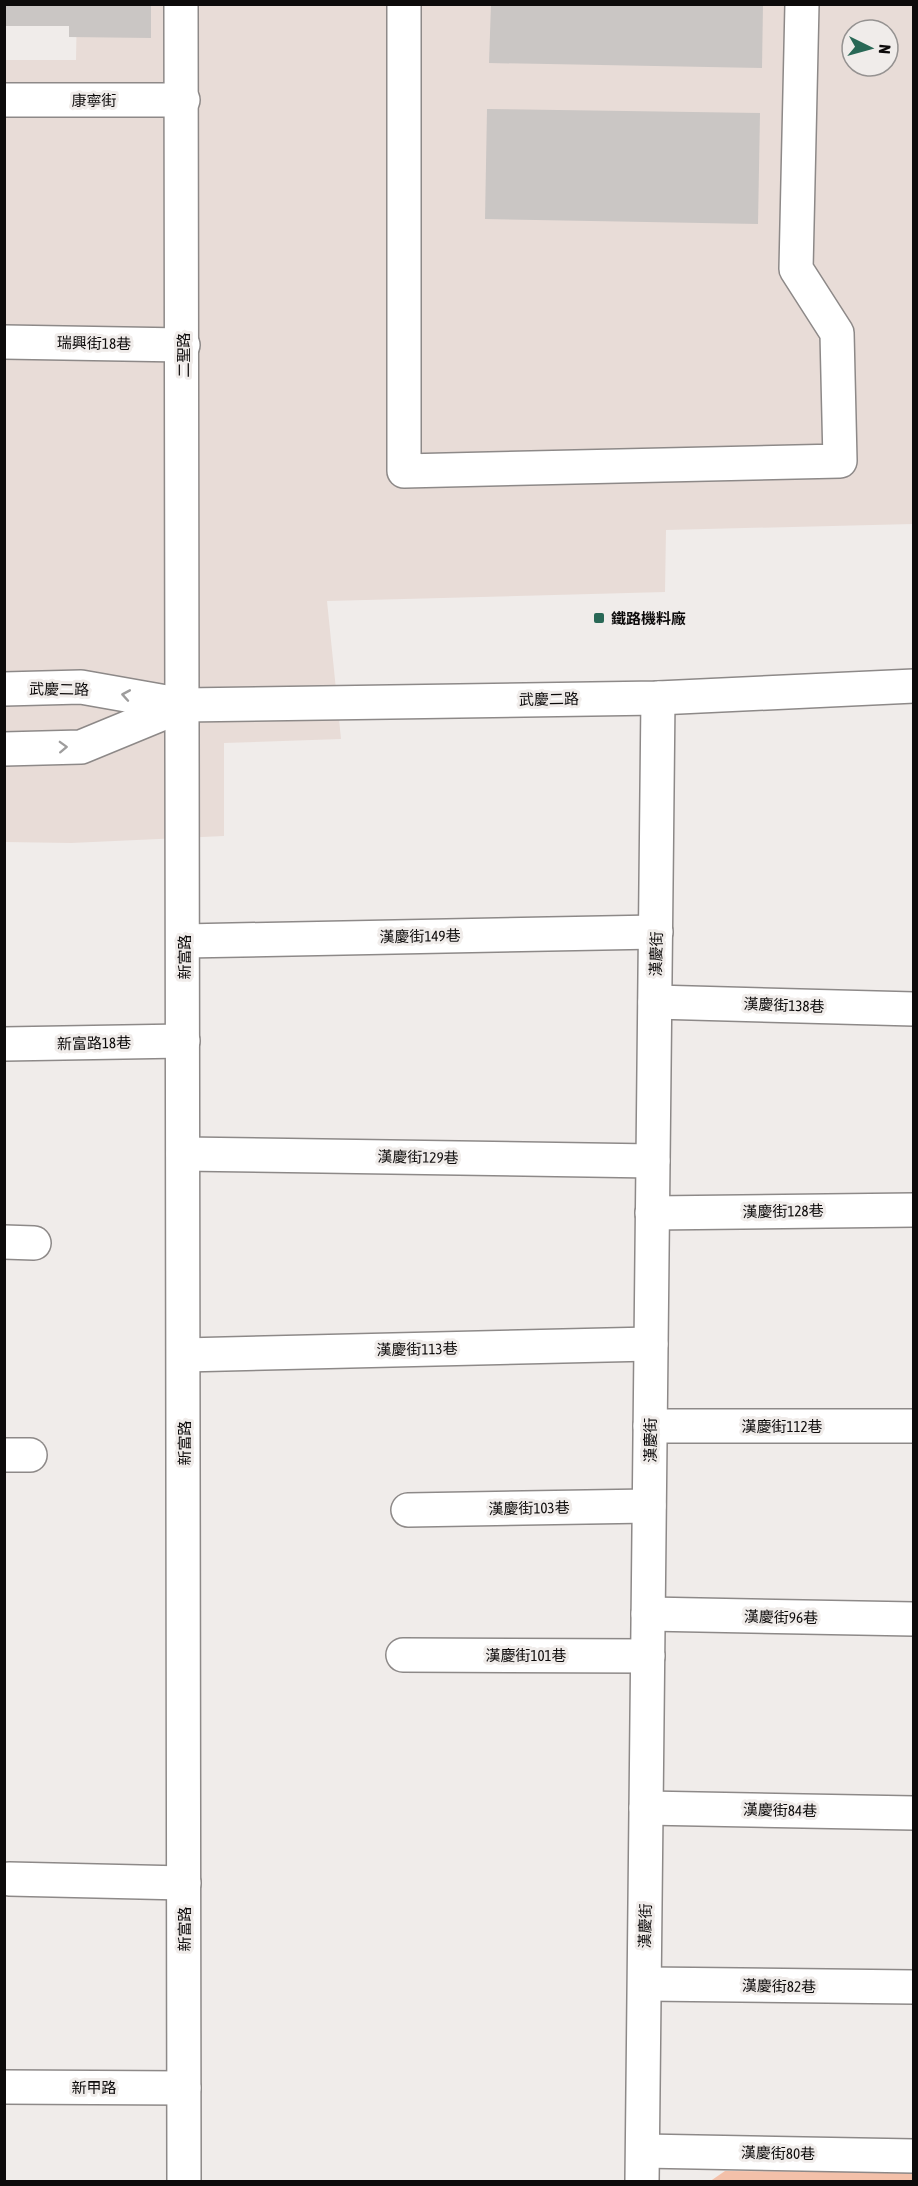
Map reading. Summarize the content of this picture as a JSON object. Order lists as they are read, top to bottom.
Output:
{
  "streets": {
    "street": [
      "康寧街",
      "瑞興街18巷",
      "二聖路",
      "武慶二路",
      "漢慶街149巷",
      "漢慶街",
      "新富路",
      "漢慶街138巷",
      "新富路18巷",
      "漢慶街129巷",
      "漢慶街128巷",
      "漢慶街113巷",
      "漢慶街112巷",
      "漢慶街103巷",
      "漢慶街96巷",
      "漢慶街101巷",
      "漢慶街84巷",
      "漢慶街82巷",
      "新甲路",
      "漢慶街80巷"
    ]
  },
  "crossings": [
    ["康寧街", "二聖路"],
    ["瑞興街18巷", "二聖路"],
    ["二聖路", "武慶二路"],
    ["二聖路", "新富路"],
    ["武慶二路", "漢慶街"],
    ["武慶二路", "新富路"],
    ["漢慶街149巷", "漢慶街"],
    ["漢慶街149巷", "新富路"],
    ["漢慶街", "漢慶街138巷"],
    ["漢慶街", "漢慶街129巷"],
    ["漢慶街", "漢慶街128巷"],
    ["漢慶街", "漢慶街113巷"],
    ["漢慶街", "漢慶街112巷"],
    ["漢慶街", "漢慶街103巷"],
    ["漢慶街", "漢慶街96巷"],
    ["漢慶街", "漢慶街101巷"],
    ["漢慶街", "漢慶街84巷"],
    ["漢慶街", "漢慶街82巷"],
    ["漢慶街", "漢慶街80巷"],
    ["新富路", "新富路18巷"],
    ["新富路", "漢慶街129巷"],
    ["新富路", "漢慶街113巷"],
    ["新富路", "新甲路"]
  ],
  "places": {
    "transit": ["鐵路機料廠"]
  },
  "north": "right"
}
